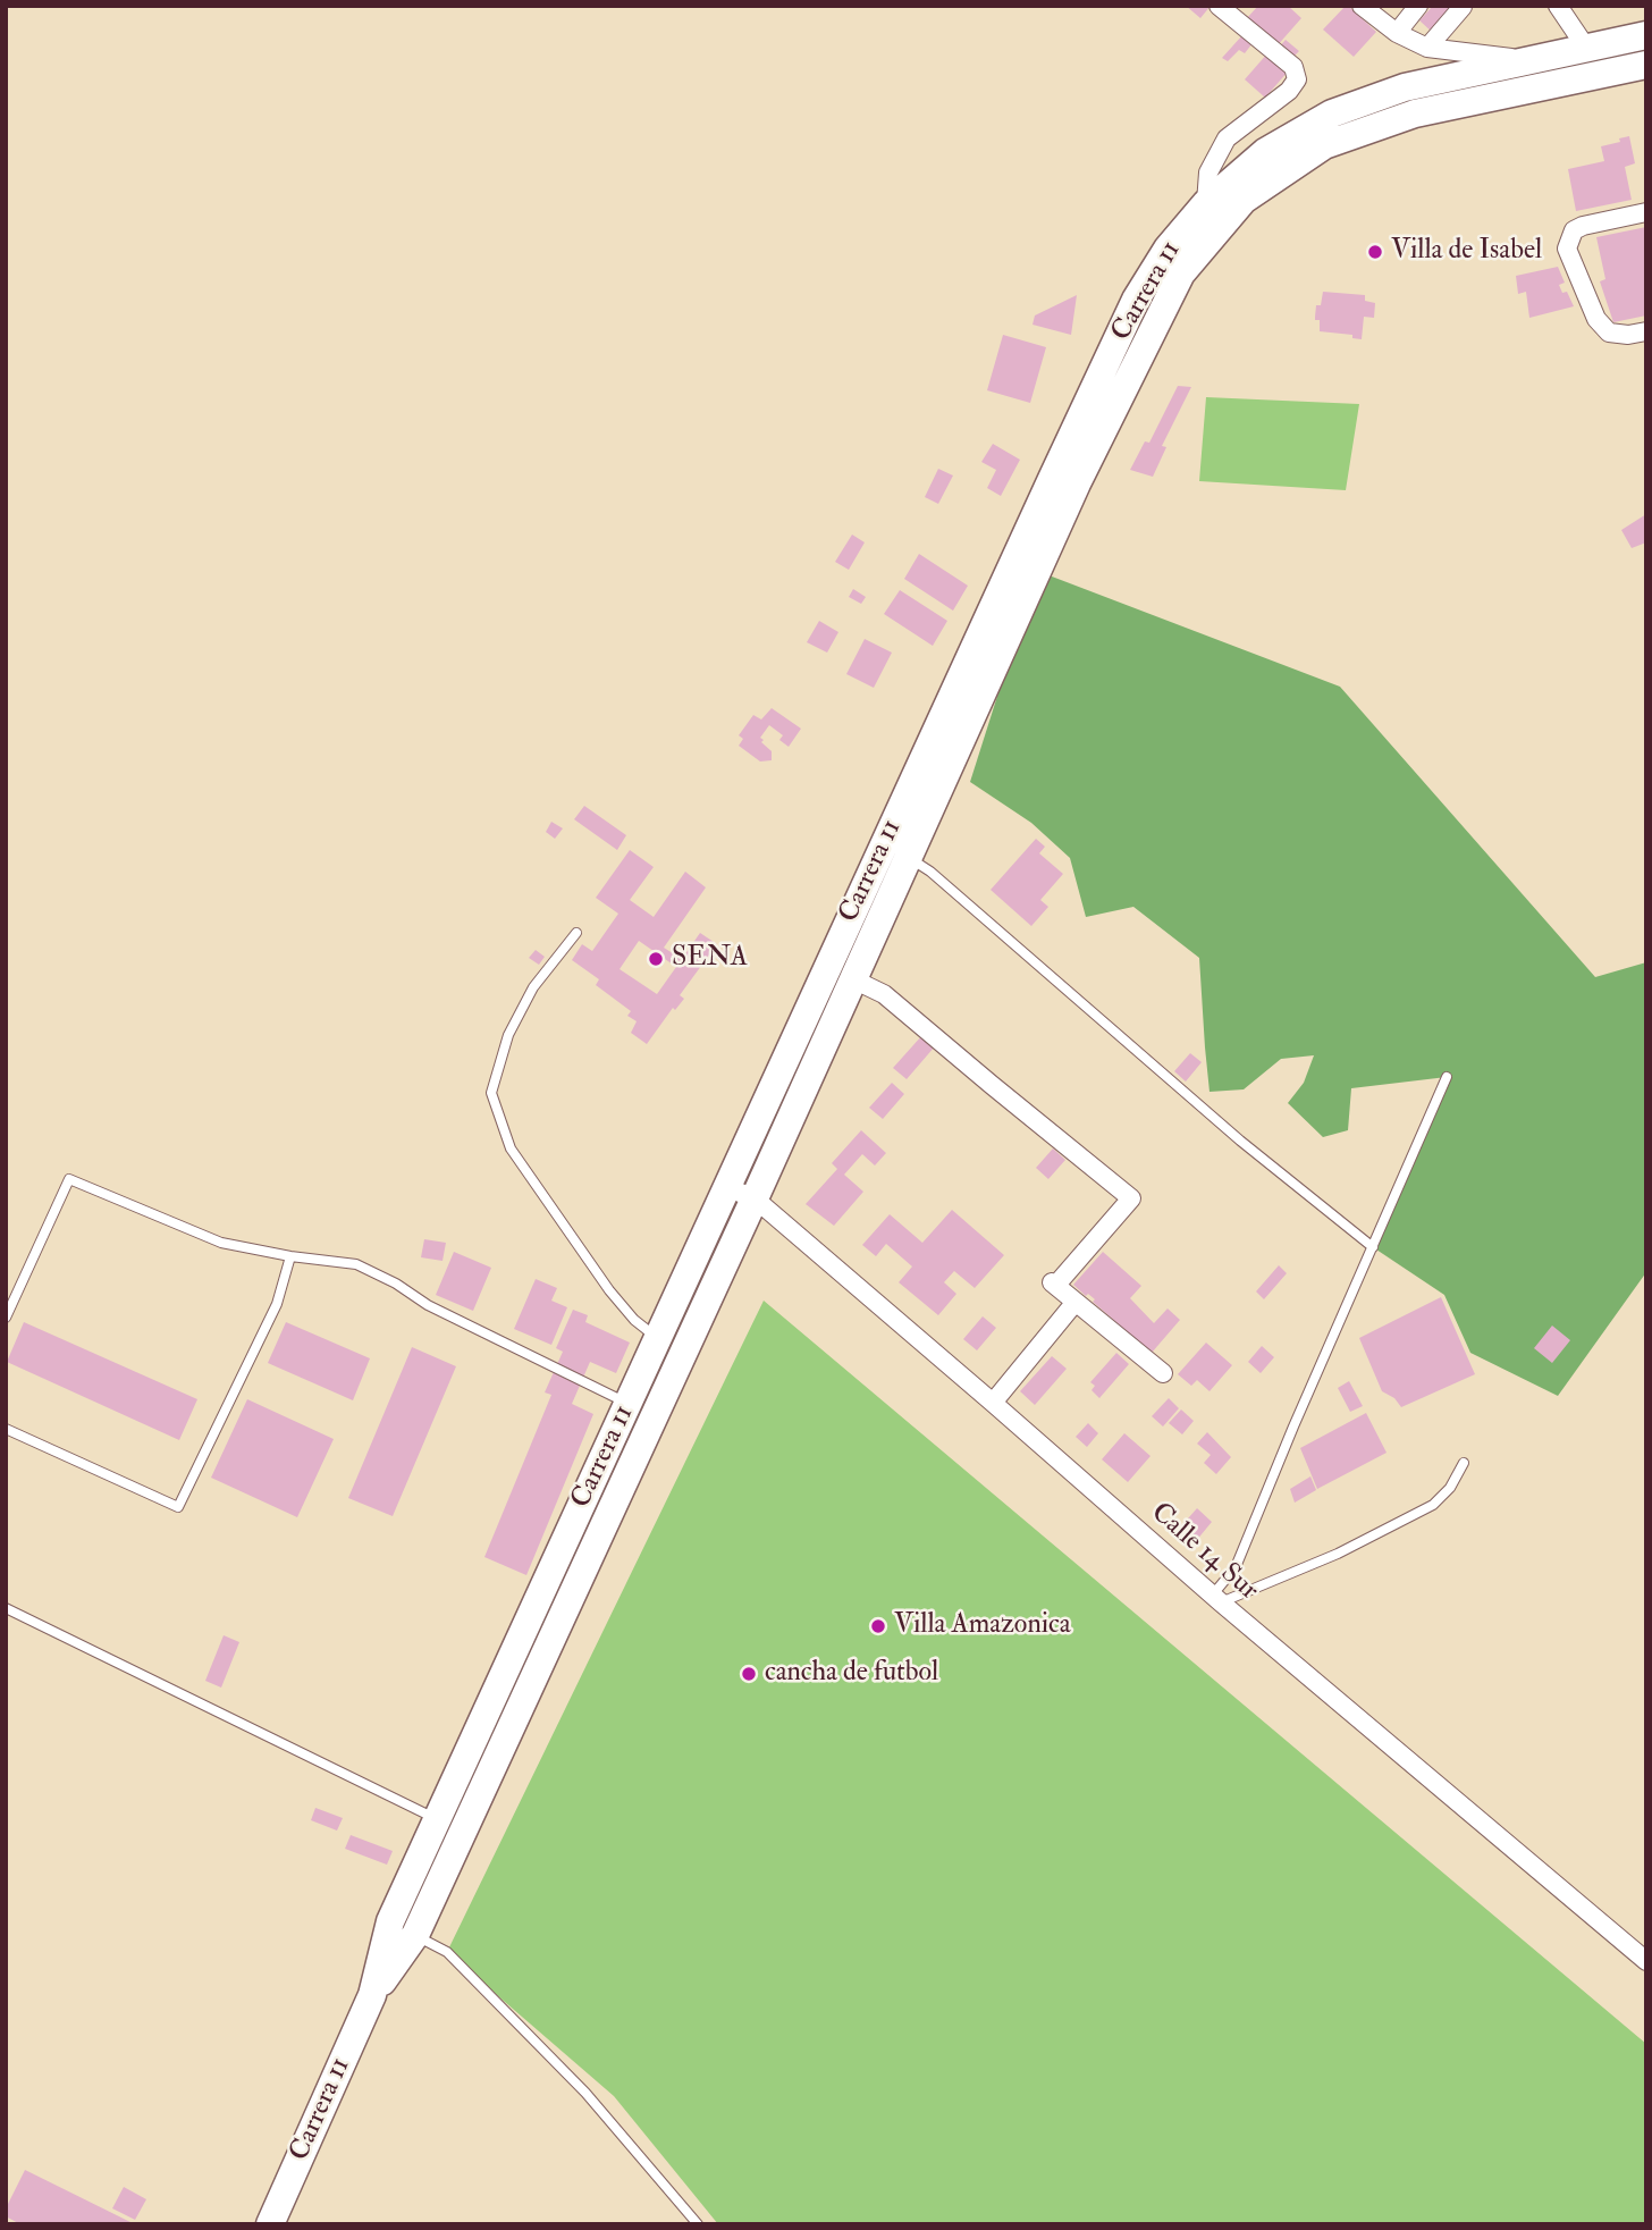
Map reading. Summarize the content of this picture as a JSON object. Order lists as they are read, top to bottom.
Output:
{
  "streets": {
    "main road": ["Carrera 11"],
    "street": ["Calle 14 Sur"]
  },
  "crossings": [
    ["Carrera 11", "Calle 14 Sur"]
  ],
  "places": [
    "Villa de Isabel",
    "SENA",
    "Villa Amazonica",
    "cancha de futbol"
  ]
}
